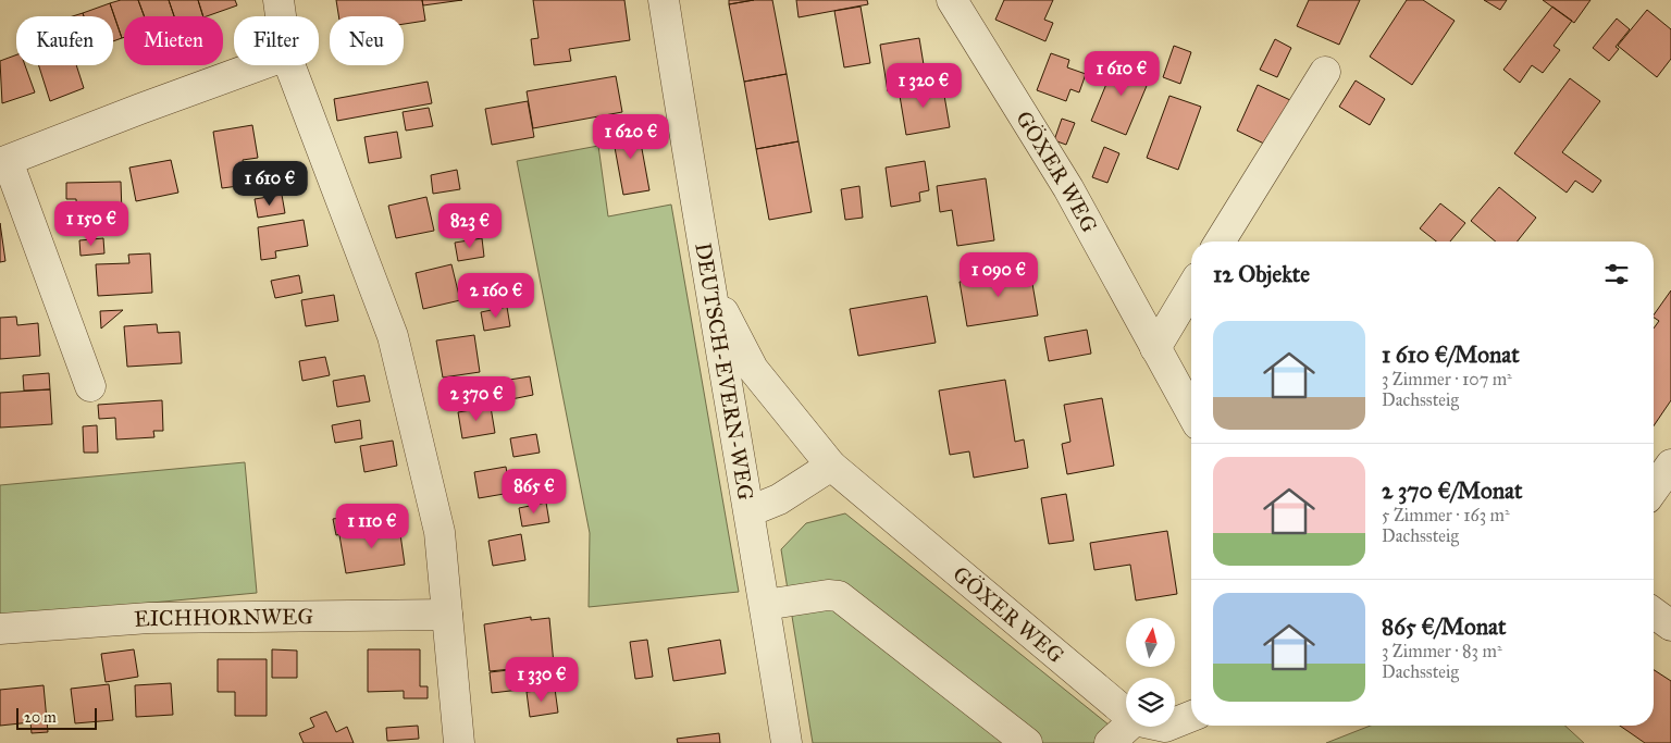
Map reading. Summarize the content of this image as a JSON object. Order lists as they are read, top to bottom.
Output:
{
  "streets": {
    "street": ["GÖXER WEG", "DEUTSCH-EVERN-WEG", "EICHHORNWEG"]
  },
  "crossings": [
    ["GÖXER WEG", "DEUTSCH-EVERN-WEG"]
  ],
  "scale_bar": "20 m",
  "north": "top",
  "page": {
    "chip": [
      "Kaufen",
      "Mieten",
      "Filter",
      "Neu"
    ],
    "price": [
      "1 610 €",
      "1 320 €",
      "1 620 €",
      "1 610 €",
      "1 150 €",
      "823 €",
      "1 090 €",
      "2 160 €",
      "2 370 €",
      "865 €",
      "1 110 €",
      "1 330 €"
    ],
    "heading": "12 Objekte",
    "list": [
      {
        "name": "1 610 €/Monat",
        "note": "3 Zimmer · 107 m² · Dachssteig"
      },
      {
        "name": "2 370 €/Monat",
        "note": "5 Zimmer · 163 m² · Dachssteig"
      },
      {
        "name": "865 €/Monat",
        "note": "3 Zimmer · 83 m² · Dachssteig"
      }
    ],
    "scale": "20 m"
  }
}
